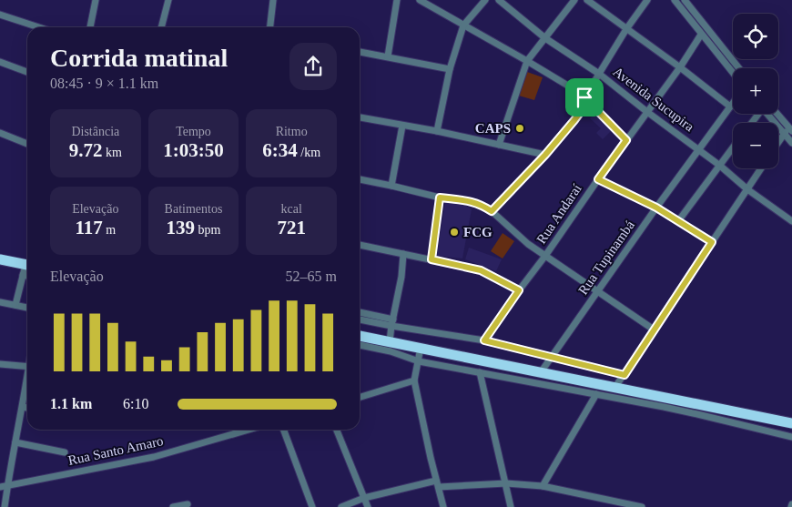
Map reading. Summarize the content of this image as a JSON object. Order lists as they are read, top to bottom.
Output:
{
  "streets": {
    "street": [
      "Avenida Sucupira",
      "Rua Andaraí",
      "Rua Tupinambá",
      "Rua Santo Amaro"
    ]
  },
  "crossings": [
    ["Avenida Sucupira", "Rua Andaraí"],
    ["Avenida Sucupira", "Rua Tupinambá"]
  ],
  "places": ["CAPS", "FCG"],
  "page": {
    "map_buttons": ["+", "−"],
    "heading": ["Corrida matinal", "08:45 · 9 × 1.1 km"],
    "stats": [
      ["Distância", "9.72 km"],
      ["Tempo", "1:03:50"],
      ["Ritmo", "6:34 /km"],
      ["Elevação", "117 m"],
      ["Batimentos", "139 bpm"],
      ["kcal", "721"]
    ],
    "chart": ["Elevação", "52–65 m"],
    "list": [
      {
        "name": "1.1 km",
        "note": "6:10"
      }
    ]
  }
}
